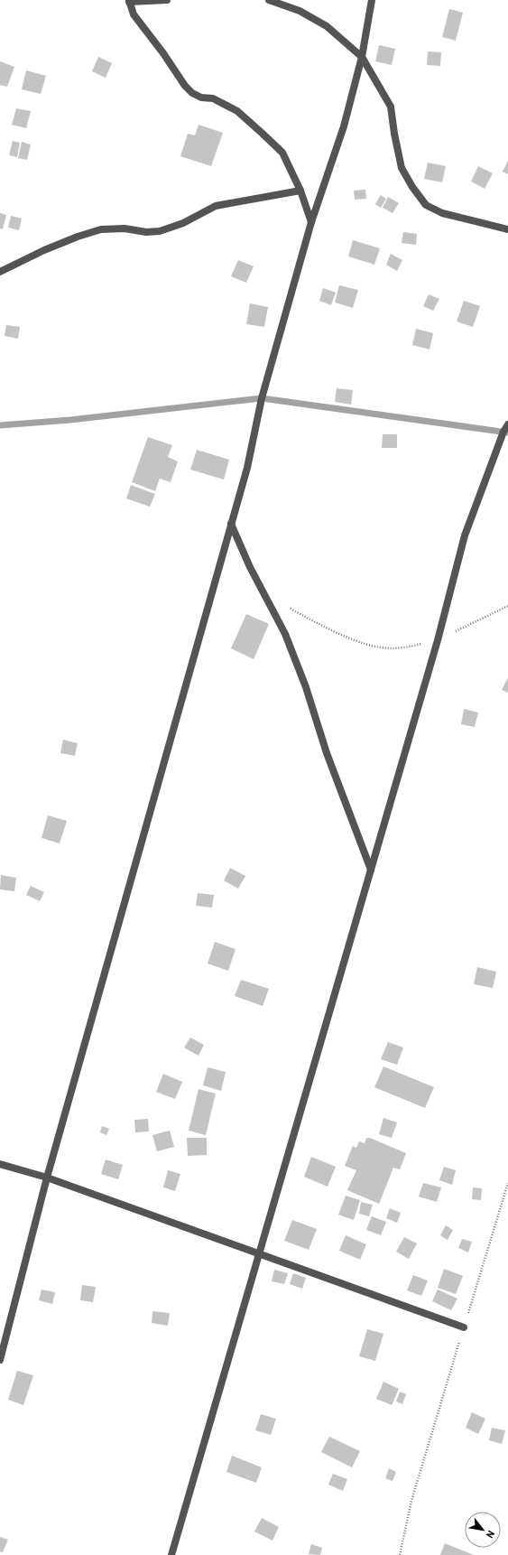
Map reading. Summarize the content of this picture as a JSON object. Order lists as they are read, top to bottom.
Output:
{
  "north": "bottom right"
}
